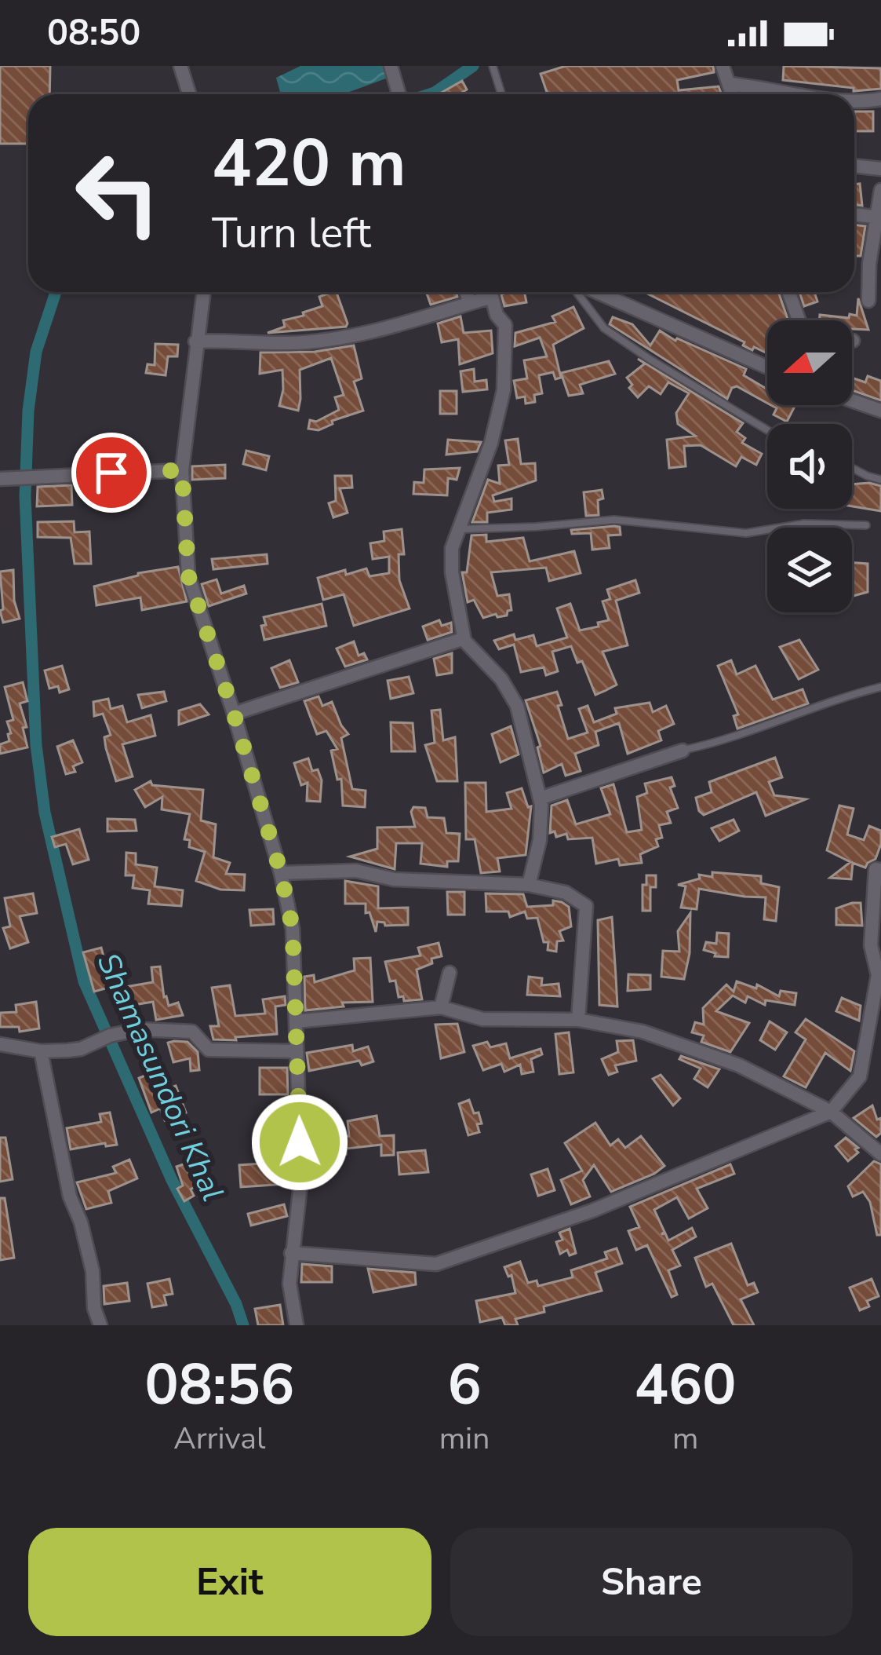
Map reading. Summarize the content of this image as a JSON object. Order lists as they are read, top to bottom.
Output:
{
  "water": ["Shamasundori Khal"],
  "north": "left",
  "page": {
    "status": "08:50",
    "turn": ["420 m", "Turn left"],
    "eta": [
      "08:56",
      "Arrival",
      "6",
      "min",
      "460",
      "m"
    ],
    "buttons": ["Exit", "Share"]
  }
}
